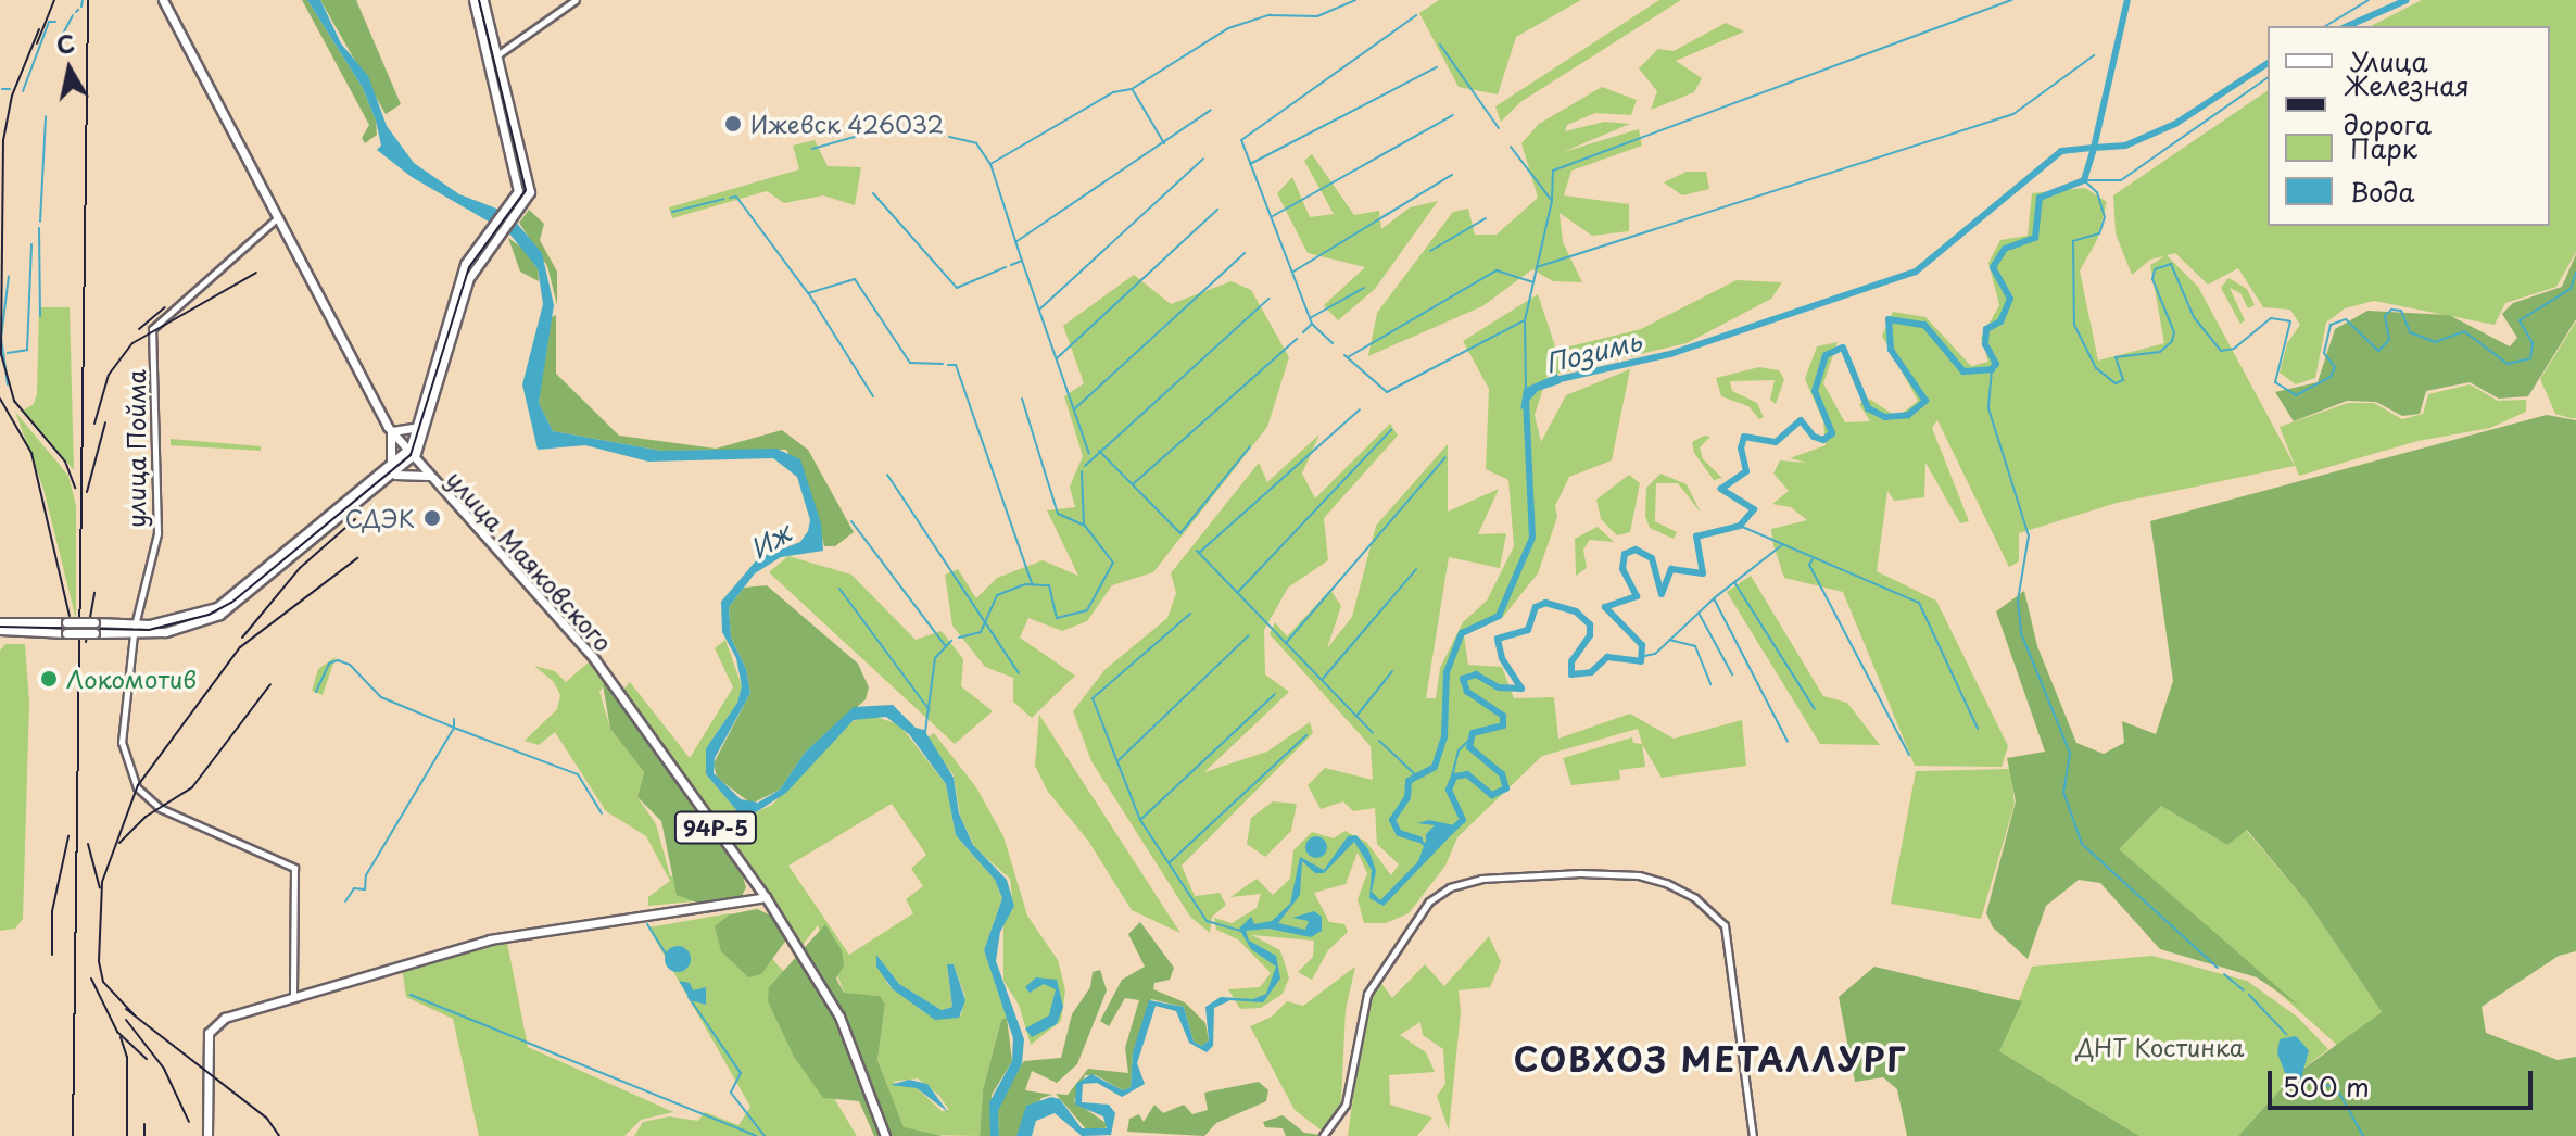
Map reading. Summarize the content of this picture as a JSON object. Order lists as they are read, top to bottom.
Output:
{
  "streets": {
    "main road": ["улица Маяковского", "94Р-5"],
    "street": ["улица Пойма"]
  },
  "crossings": [
    ["улица Пойма", "улица Маяковского"]
  ],
  "districts": ["СОВХОЗ МЕТАЛЛУРГ"],
  "water": ["Позимь", "Иж"],
  "parks": ["ДНТ Костинка"],
  "places": ["Ижевск 426032", "СДЭК", "Локомотив"],
  "legend": [
    "Улица",
    "Железная дорога",
    "Парк",
    "Вода"
  ],
  "scale_bar": "500 m",
  "north": "top"
}
